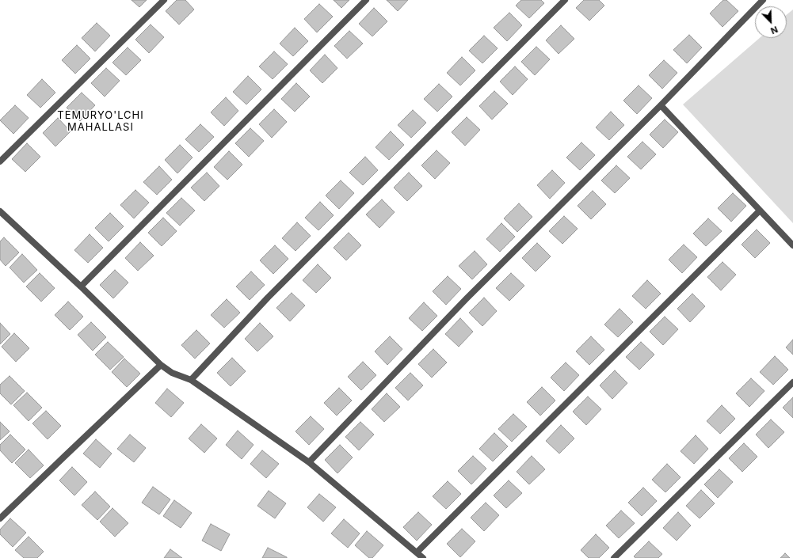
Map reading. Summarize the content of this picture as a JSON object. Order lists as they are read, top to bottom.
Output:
{
  "districts": ["TEMURYO'LCHI MAHALLASI"],
  "north": "bottom right"
}
